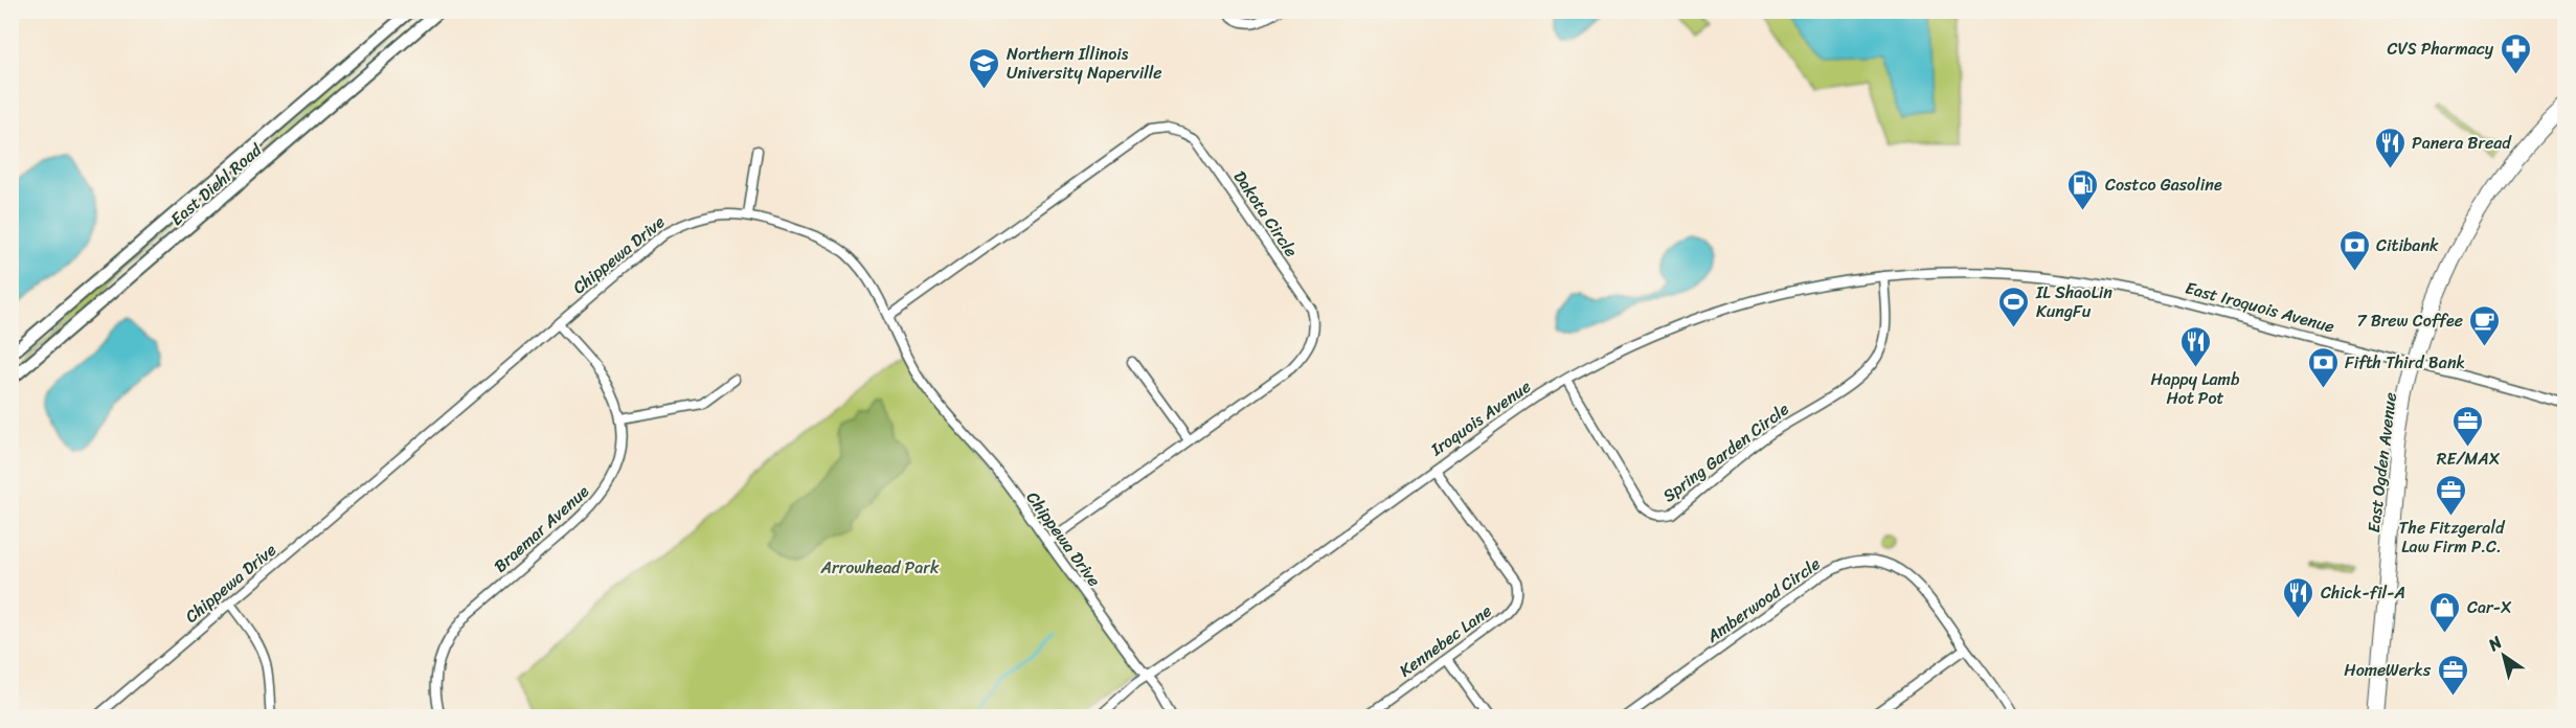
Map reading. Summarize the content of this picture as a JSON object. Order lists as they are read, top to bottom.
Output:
{
  "streets": {
    "main road": ["East Ogden Avenue"],
    "street": [
      "East Diehl Road",
      "Dakota Circle",
      "Chippewa Drive",
      "East Iroquois Avenue",
      "Iroquois Avenue",
      "Spring Garden Circle",
      "Braemar Avenue",
      "Amberwood Circle",
      "Kennebec Lane"
    ]
  },
  "crossings": [
    ["Dakota Circle", "Chippewa Drive"],
    ["Chippewa Drive", "Iroquois Avenue"],
    ["Chippewa Drive", "Braemar Avenue"],
    ["East Iroquois Avenue", "Iroquois Avenue"],
    ["East Iroquois Avenue", "East Ogden Avenue"],
    ["Iroquois Avenue", "Spring Garden Circle"],
    ["Iroquois Avenue", "Kennebec Lane"]
  ],
  "parks": ["Arrowhead Park"],
  "places": {
    "pharmacy": ["CVS Pharmacy"],
    "school or university": ["Northern Illinois University Naperville"],
    "restaurant": ["Panera Bread", "Happy Lamb Hot Pot", "Chick-fil-A"],
    "fuel station": ["Costco Gasoline"],
    "bank": ["Citibank", "Fifth Third Bank"],
    "sports": ["IL ShaoLin KungFu"],
    "cafe": ["7 Brew Coffee"],
    "office": ["RE/MAX", "The Fitzgerald Law Firm P.C.", "HomeWerks"],
    "shop": ["Car-X"]
  },
  "north": "top left"
}
